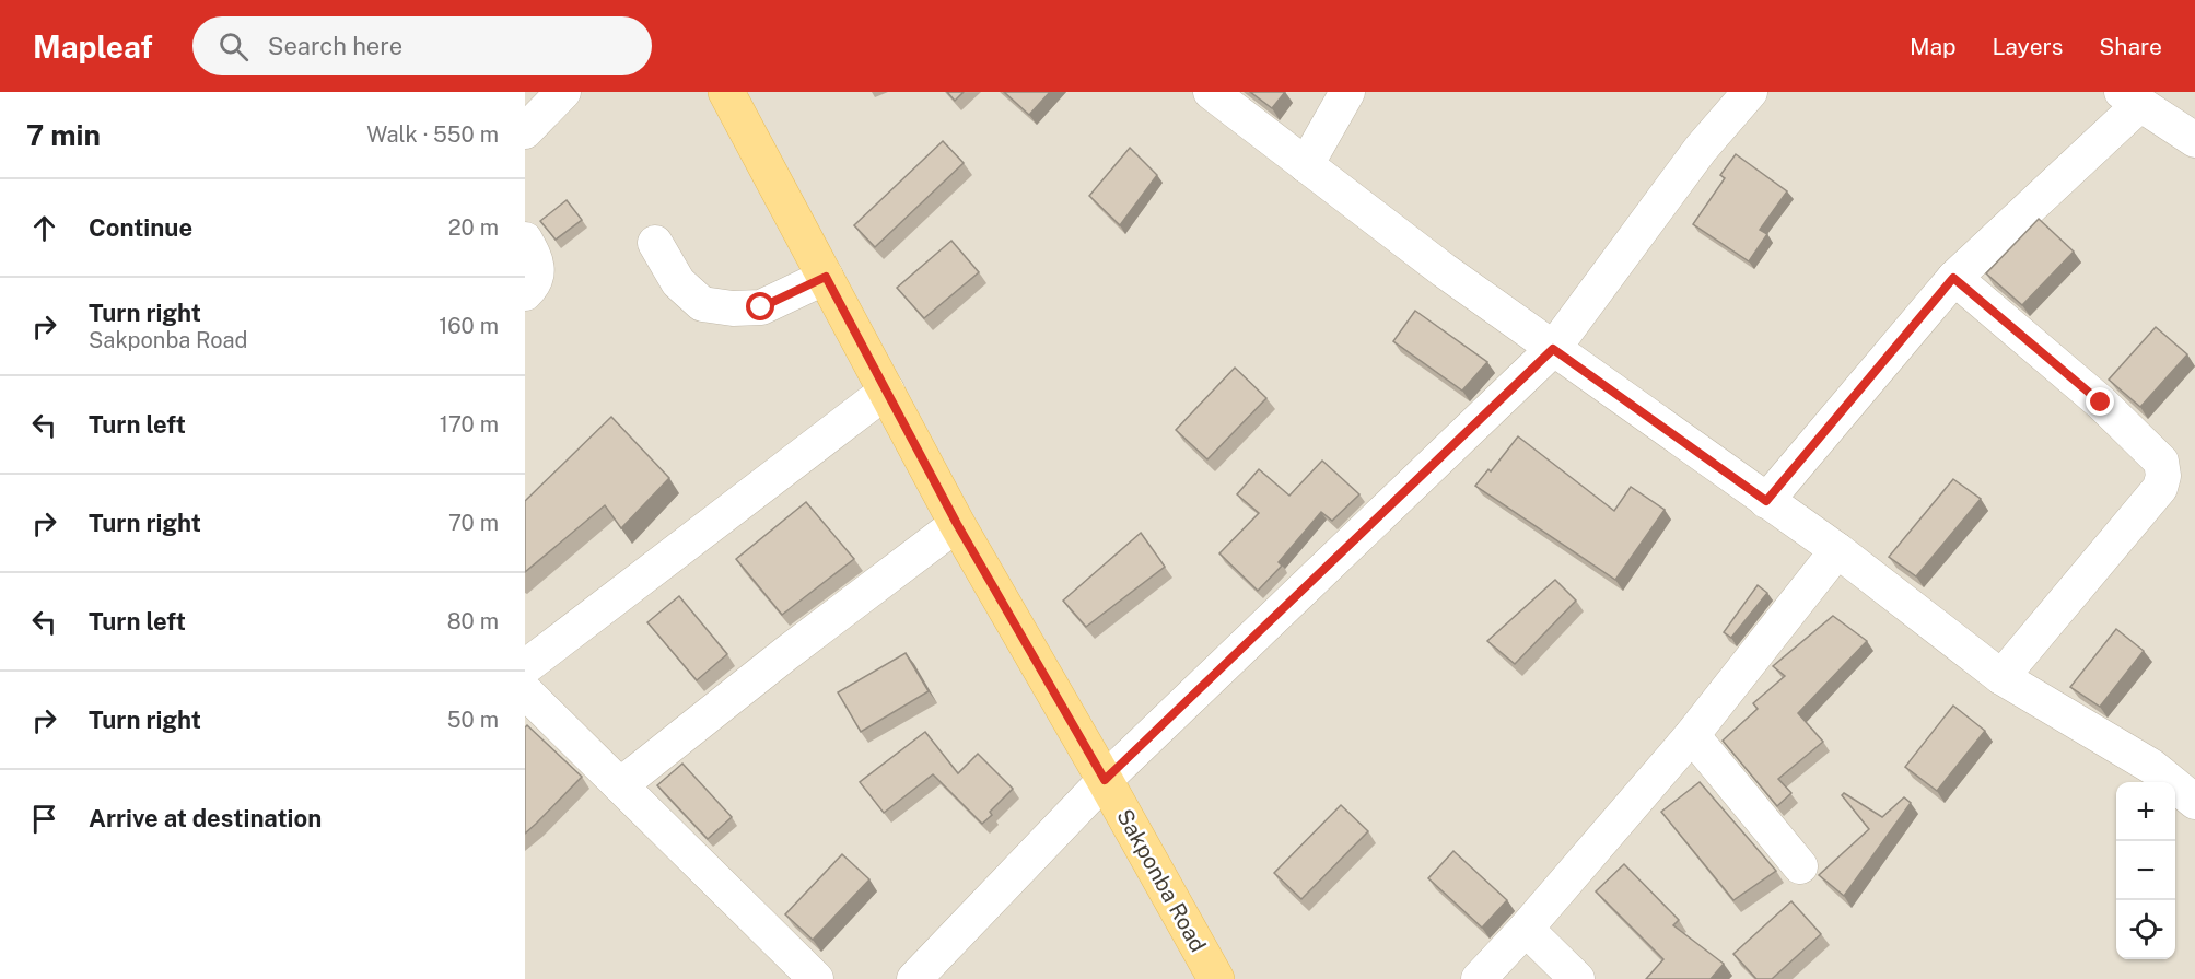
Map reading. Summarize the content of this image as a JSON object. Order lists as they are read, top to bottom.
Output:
{
  "streets": {
    "main road": ["Sakponba Road"]
  },
  "page": {
    "header": "Mapleaf",
    "search": "Search here",
    "nav": ["Map", "Layers", "Share"],
    "heading": ["7 min", "Walk · 550 m"],
    "list": [
      ["Continue", "20 m"],
      ["Turn right", "Sakponba Road", "160 m"],
      ["Turn left", "170 m"],
      ["Turn right", "70 m"],
      ["Turn left", "80 m"],
      ["Turn right", "50 m"],
      "Arrive at destination"
    ],
    "map_buttons": ["+", "−"]
  }
}
